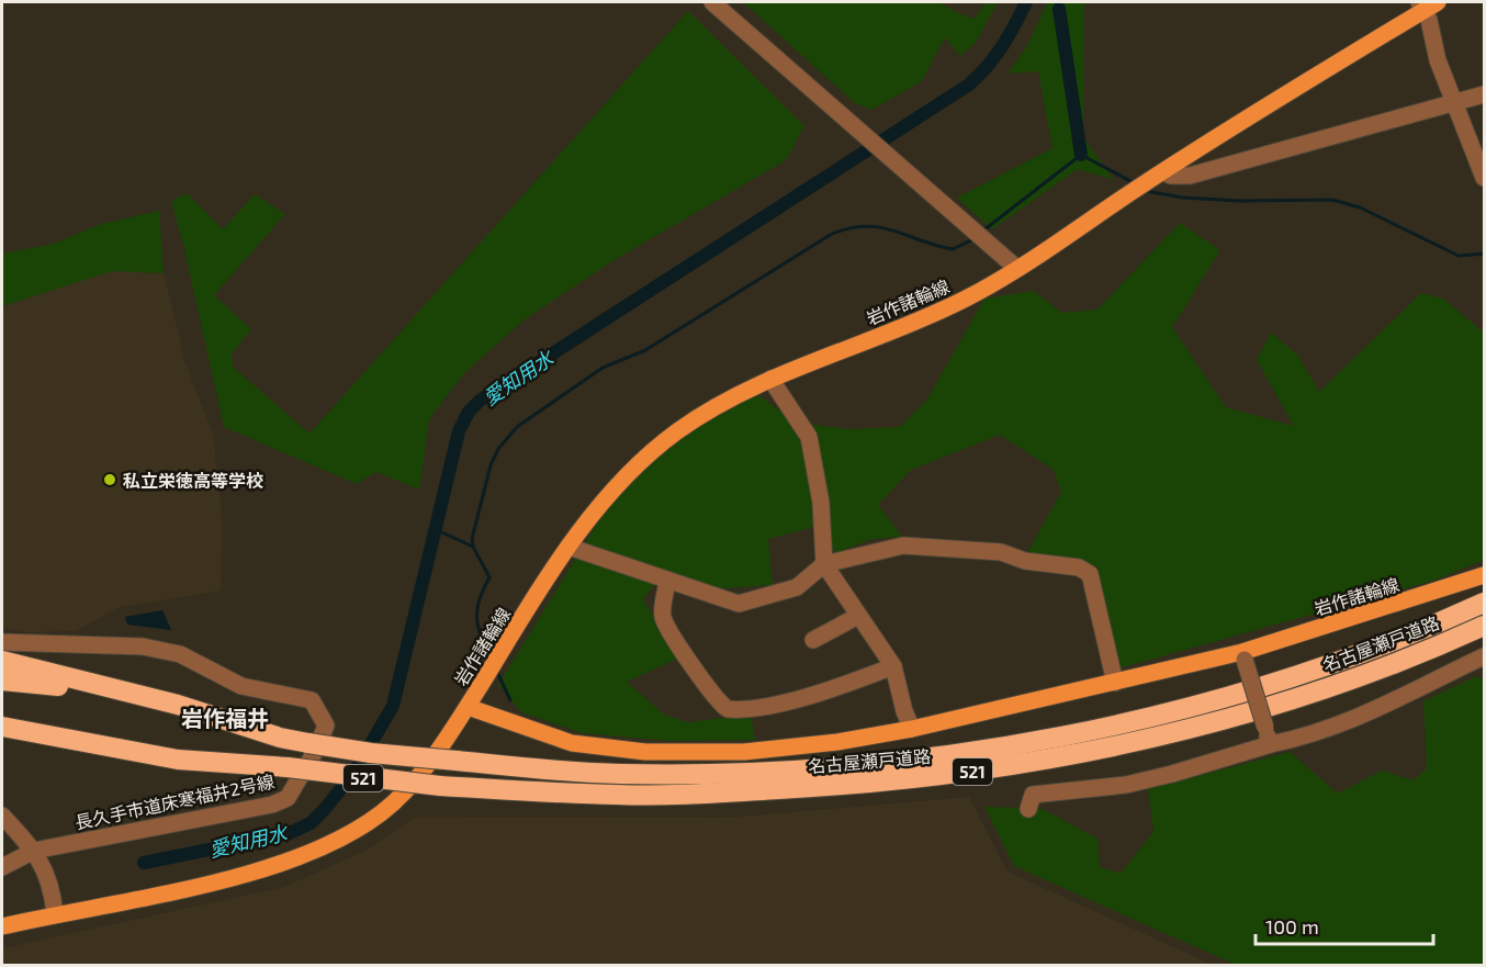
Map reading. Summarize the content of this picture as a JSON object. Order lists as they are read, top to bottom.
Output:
{
  "streets": {
    "highway": ["名古屋瀬戸道路", "521"],
    "main road": ["岩作諸輪線"],
    "street": ["長久手市道床寒福井2号線"]
  },
  "districts": ["岩作福井"],
  "water": ["愛知用水"],
  "places": ["私立栄徳高等学校"],
  "scale_bar": "100 m"
}
